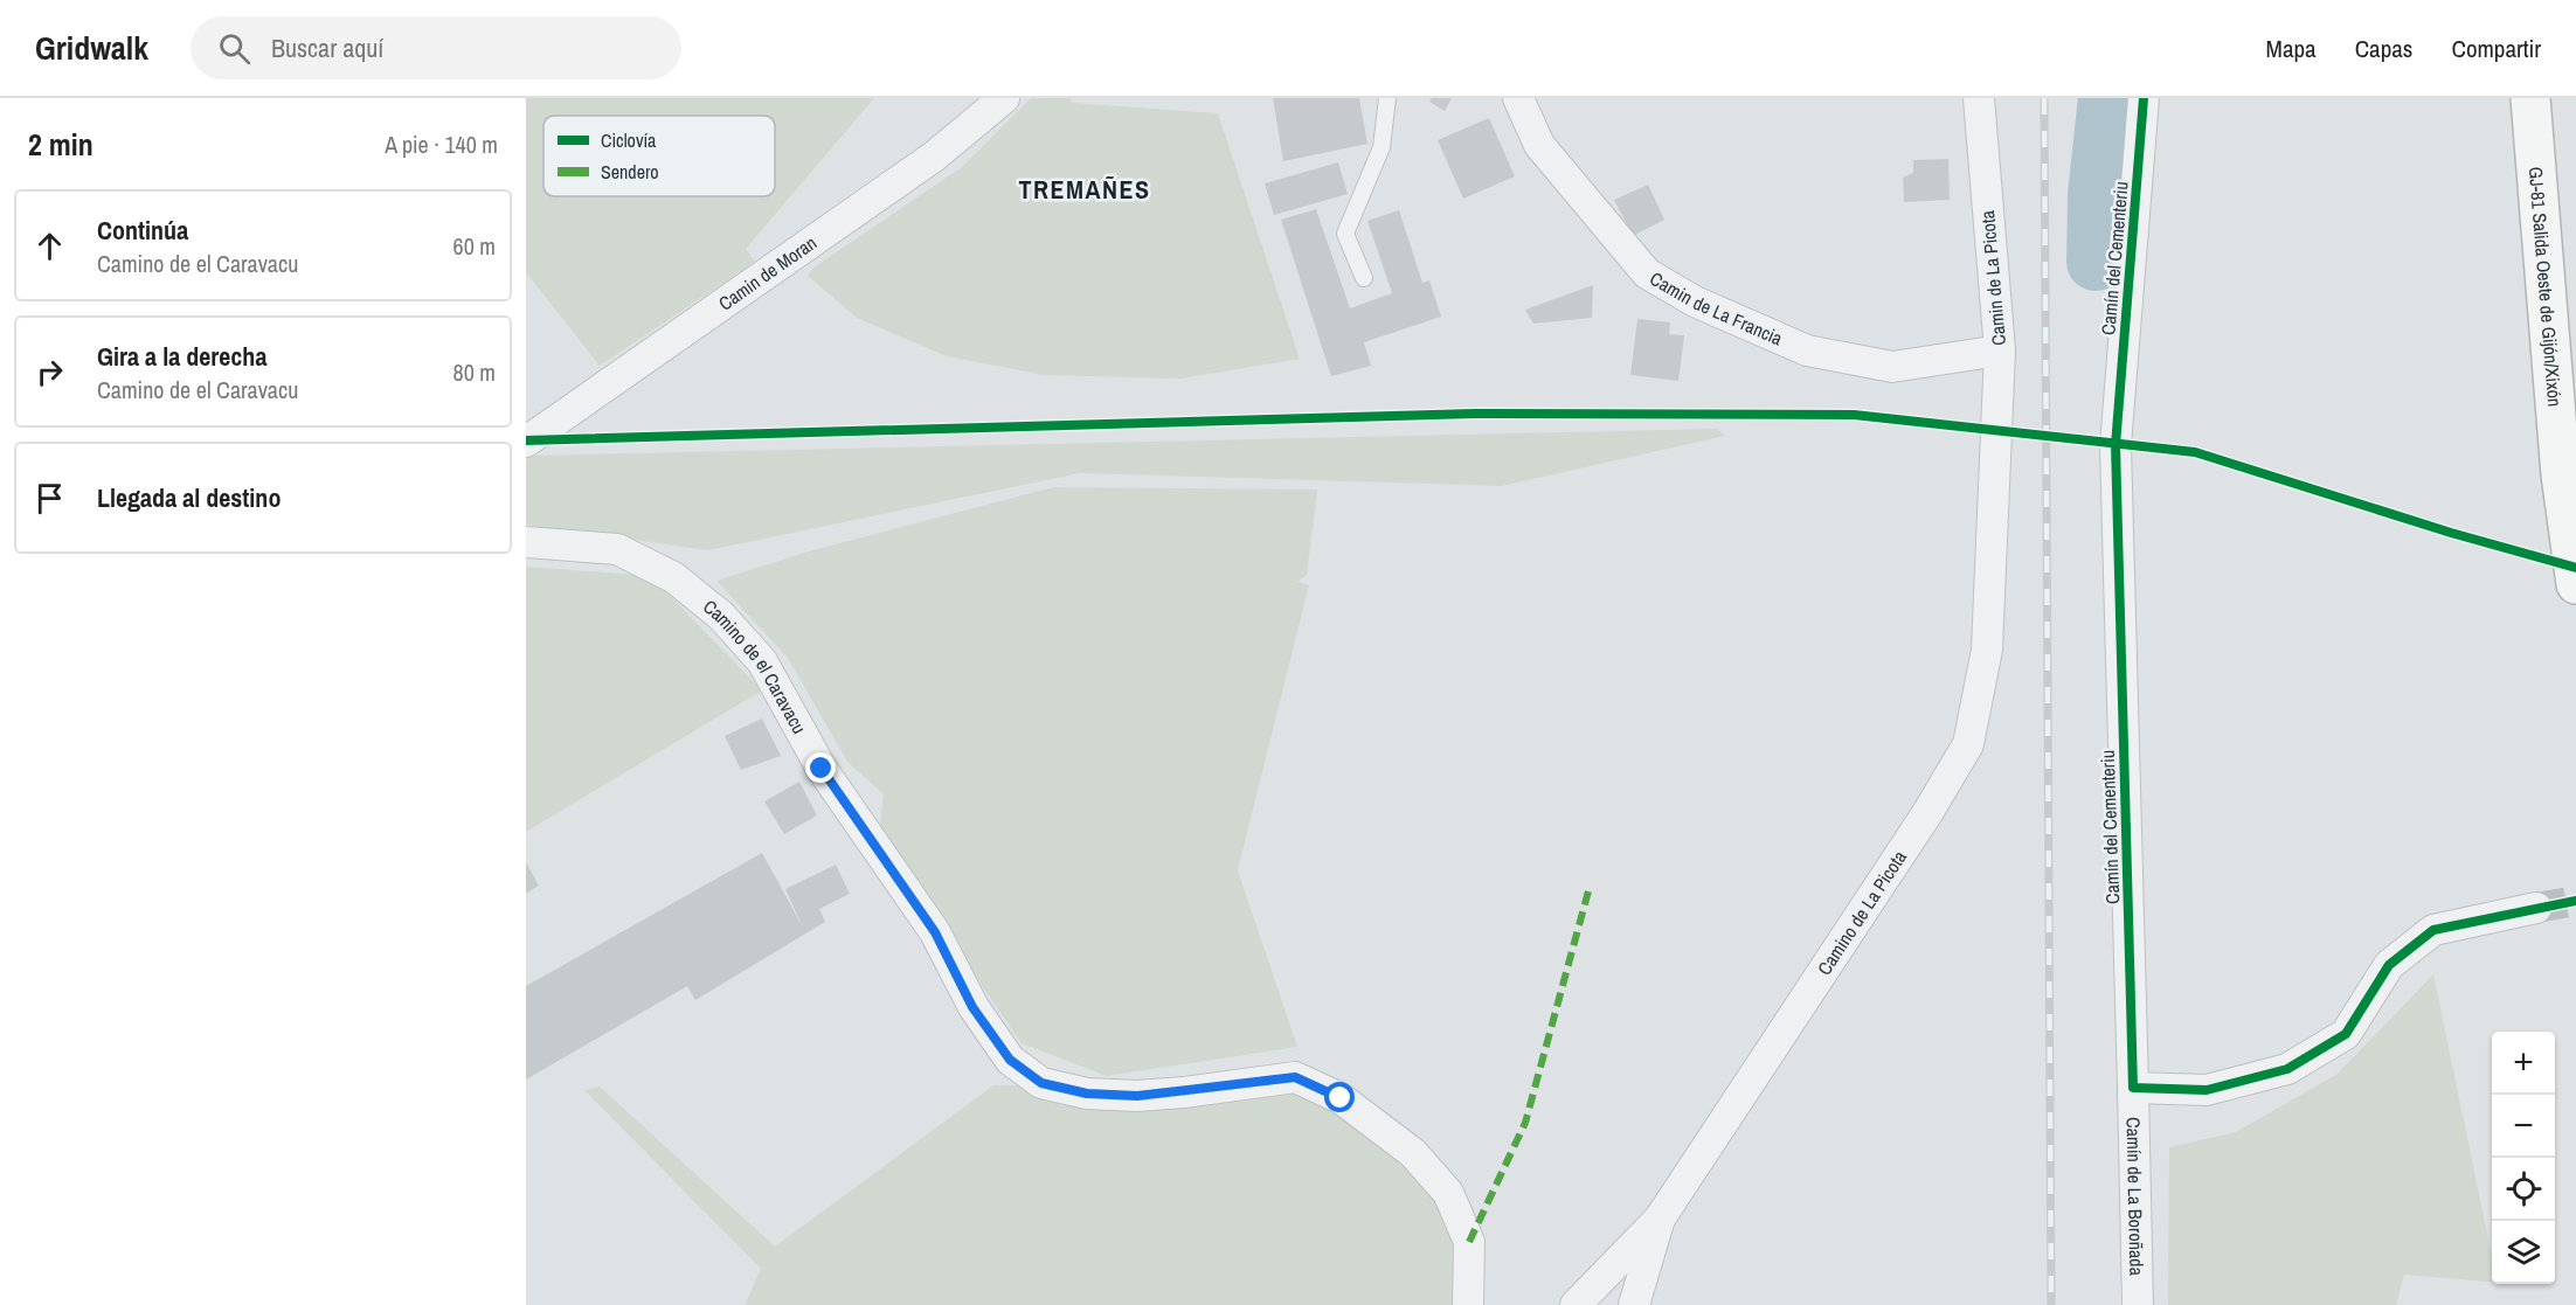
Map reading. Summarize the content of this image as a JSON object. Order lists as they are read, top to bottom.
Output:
{
  "streets": {
    "highway": ["GJ-81 Salida Oeste de Gijón/Xixón"],
    "street": [
      "Camín del Cementeriu",
      "Camin de Moran",
      "Camin de La Picota",
      "Camin de La Francia",
      "Camino de el Caravacu",
      "Camino de La Picota",
      "Camín de La Boroñada"
    ]
  },
  "crossings": [
    ["Camín del Cementeriu", "Camín de La Boroñada"],
    ["Camin de La Picota", "Camin de La Francia"],
    ["Camin de La Picota", "Camino de La Picota"]
  ],
  "districts": ["TREMAÑES"],
  "legend": ["Ciclovía", "Sendero"],
  "page": {
    "header": "Gridwalk",
    "search": "Buscar aquí",
    "nav": ["Mapa", "Capas", "Compartir"],
    "heading": ["2 min", "A pie · 140 m"],
    "list": [
      ["Continúa", "Camino de el Caravacu", "60 m"],
      ["Gira a la derecha", "Camino de el Caravacu", "80 m"],
      "Llegada al destino"
    ],
    "map_buttons": ["+", "−"]
  }
}
